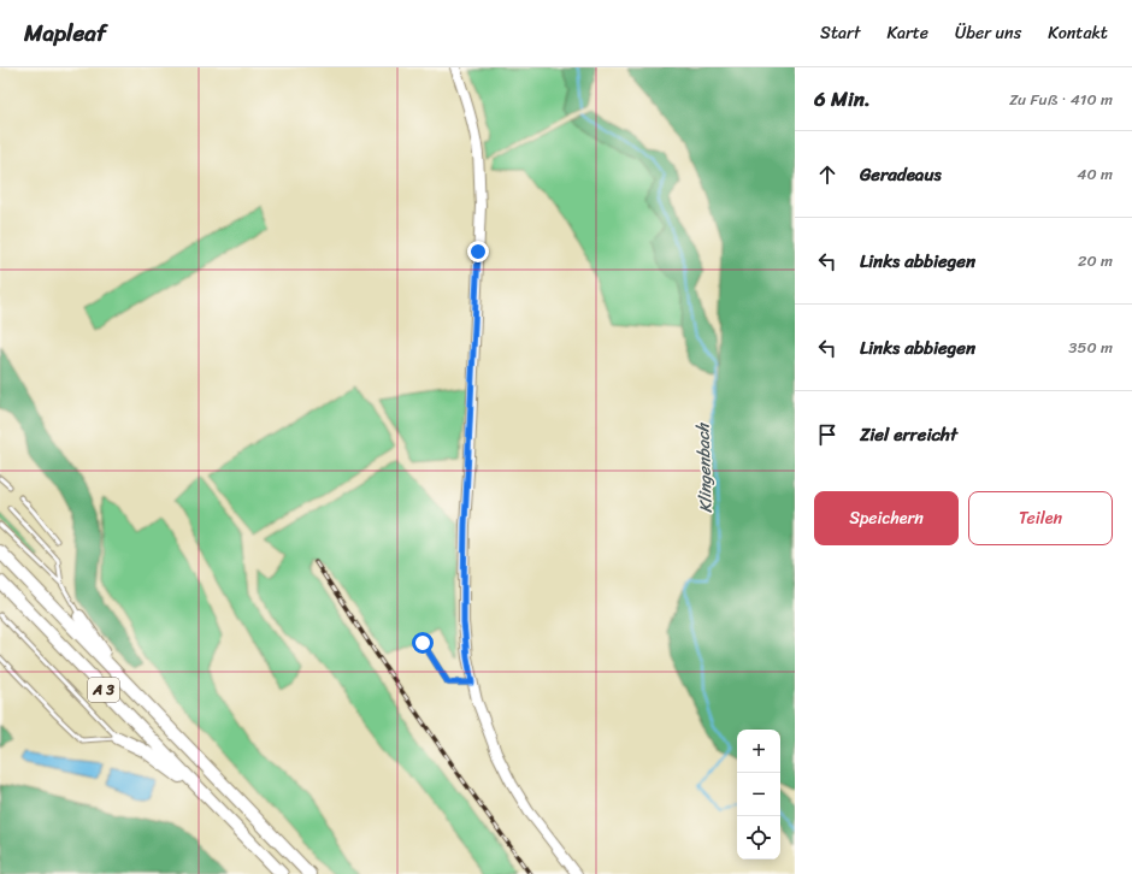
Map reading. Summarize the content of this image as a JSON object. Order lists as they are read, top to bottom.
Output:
{
  "streets": {
    "highway": ["A 3"]
  },
  "water": ["Klingenbach"],
  "page": {
    "header": "Mapleaf",
    "nav": [
      "Start",
      "Karte",
      "Über uns",
      "Kontakt"
    ],
    "heading": ["6 Min.", "Zu Fuß · 410 m"],
    "list": [
      ["Geradeaus", "40 m"],
      ["Links abbiegen", "20 m"],
      ["Links abbiegen", "350 m"],
      "Ziel erreicht"
    ],
    "buttons": ["Speichern", "Teilen"],
    "map_buttons": ["+", "−"]
  }
}
